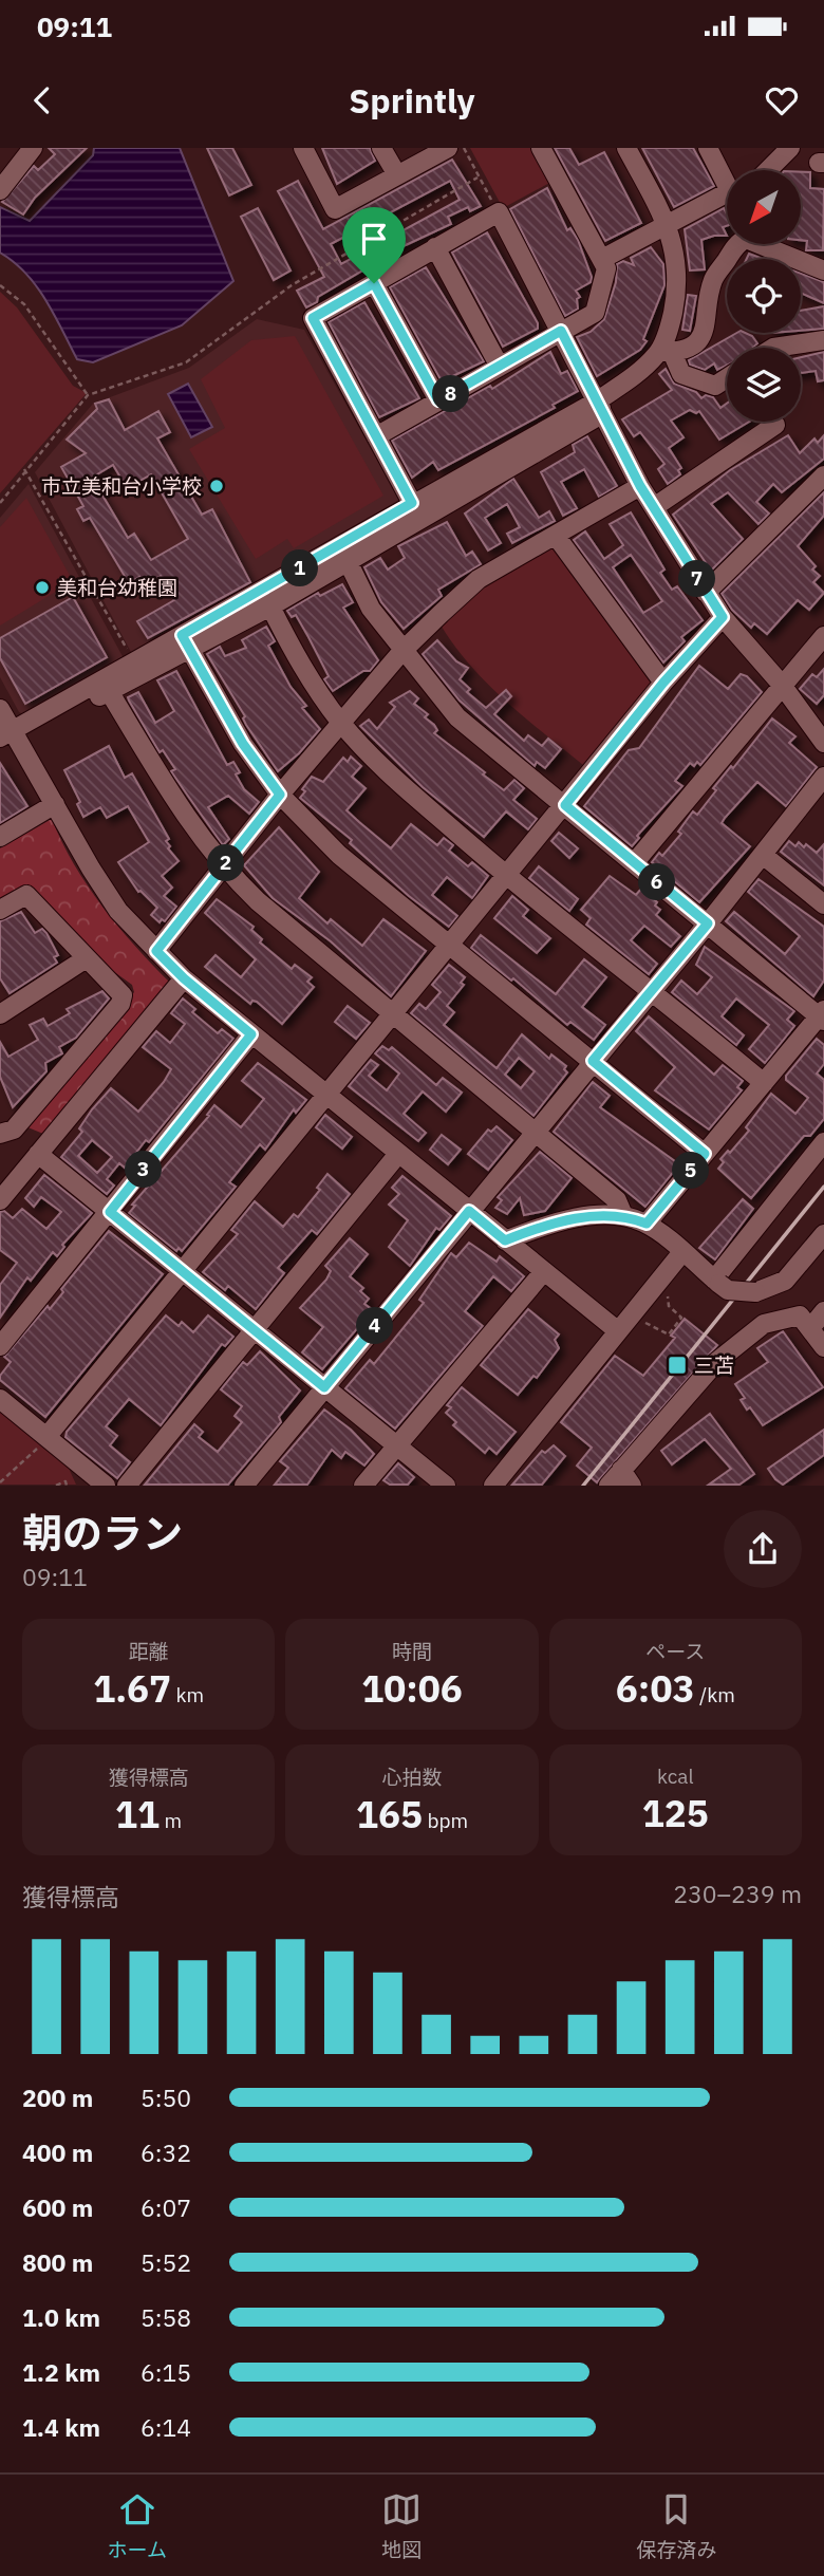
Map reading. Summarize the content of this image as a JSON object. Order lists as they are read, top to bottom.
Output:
{
  "places": {
    "other": ["市立美和台小学校", "美和台幼稚園"],
    "transit": ["三苫"]
  },
  "north": "bottom left",
  "page": {
    "status": "09:11",
    "header": "Sprintly",
    "pins": [
      "8",
      "1",
      "7",
      "2",
      "6",
      "3",
      "5",
      "4"
    ],
    "heading": ["朝のラン", "09:11"],
    "stats": [
      ["距離", "1.67 km"],
      ["時間", "10:06"],
      ["ペース", "6:03 /km"],
      ["獲得標高", "11 m"],
      ["心拍数", "165 bpm"],
      ["kcal", "125"]
    ],
    "chart": ["獲得標高", "230–239 m"],
    "list": [
      {
        "name": "200 m",
        "note": "5:50"
      },
      {
        "name": "400 m",
        "note": "6:32"
      },
      {
        "name": "600 m",
        "note": "6:07"
      },
      {
        "name": "800 m",
        "note": "5:52"
      },
      {
        "name": "1.0 km",
        "note": "5:58"
      },
      {
        "name": "1.2 km",
        "note": "6:15"
      },
      {
        "name": "1.4 km",
        "note": "6:14"
      }
    ],
    "tabs": ["ホーム", "地図", "保存済み"]
  }
}
